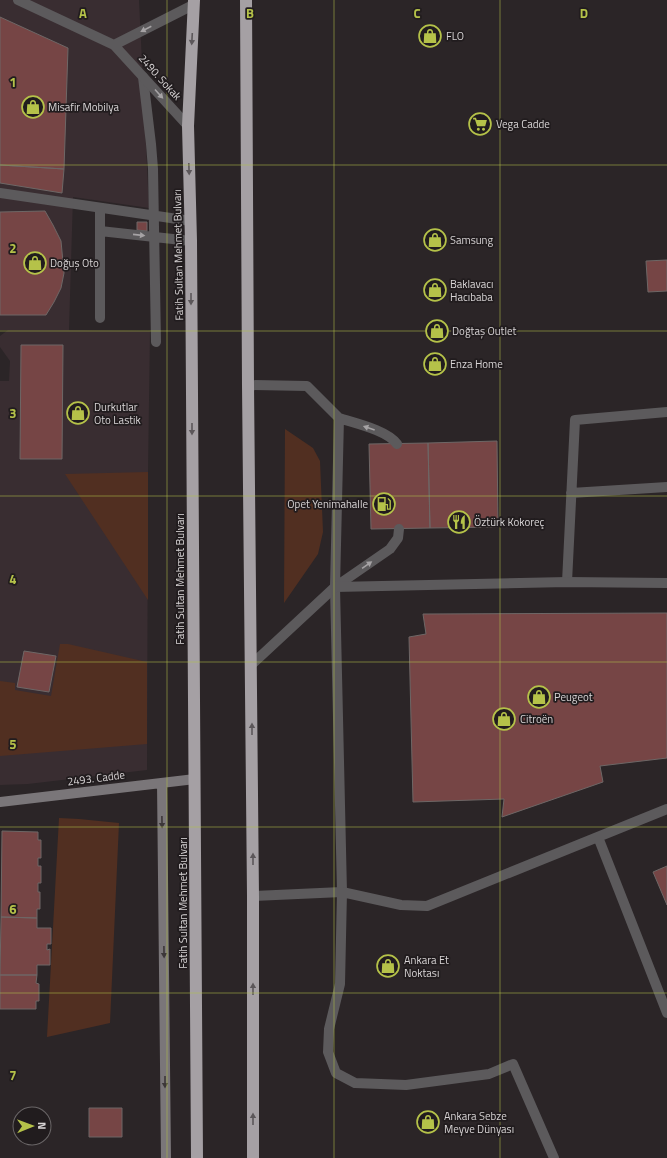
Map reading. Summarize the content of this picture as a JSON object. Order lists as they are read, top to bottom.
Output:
{
  "streets": {
    "highway": ["Fatih Sultan Mehmet Bulvarı"],
    "street": ["2490. Sokak", "2493. Cadde"]
  },
  "crossings": [
    ["2490. Sokak", "Fatih Sultan Mehmet Bulvarı"],
    ["Fatih Sultan Mehmet Bulvarı", "2493. Cadde"]
  ],
  "places": {
    "shop": [
      "FLO",
      "Misafir Mobilya",
      "Samsung",
      "Doğuş Oto",
      "Baklavacı Hacıbaba",
      "Doğtaş Outlet",
      "Enza Home",
      "Durkutlar Oto Lastik",
      "Peugeot",
      "Citroën",
      "Ankara Et Noktası",
      "Ankara Sebze Meyve Dünyası"
    ],
    "supermarket": ["Vega Cadde"],
    "fuel station": ["Opet Yenimahalle"],
    "restaurant": ["Öztürk Kokoreç"]
  },
  "north": "right",
  "grid": {
    "columns": [
      "A",
      "B",
      "C",
      "D"
    ],
    "rows": [
      "1",
      "2",
      "3",
      "4",
      "5",
      "6",
      "7"
    ]
  }
}
